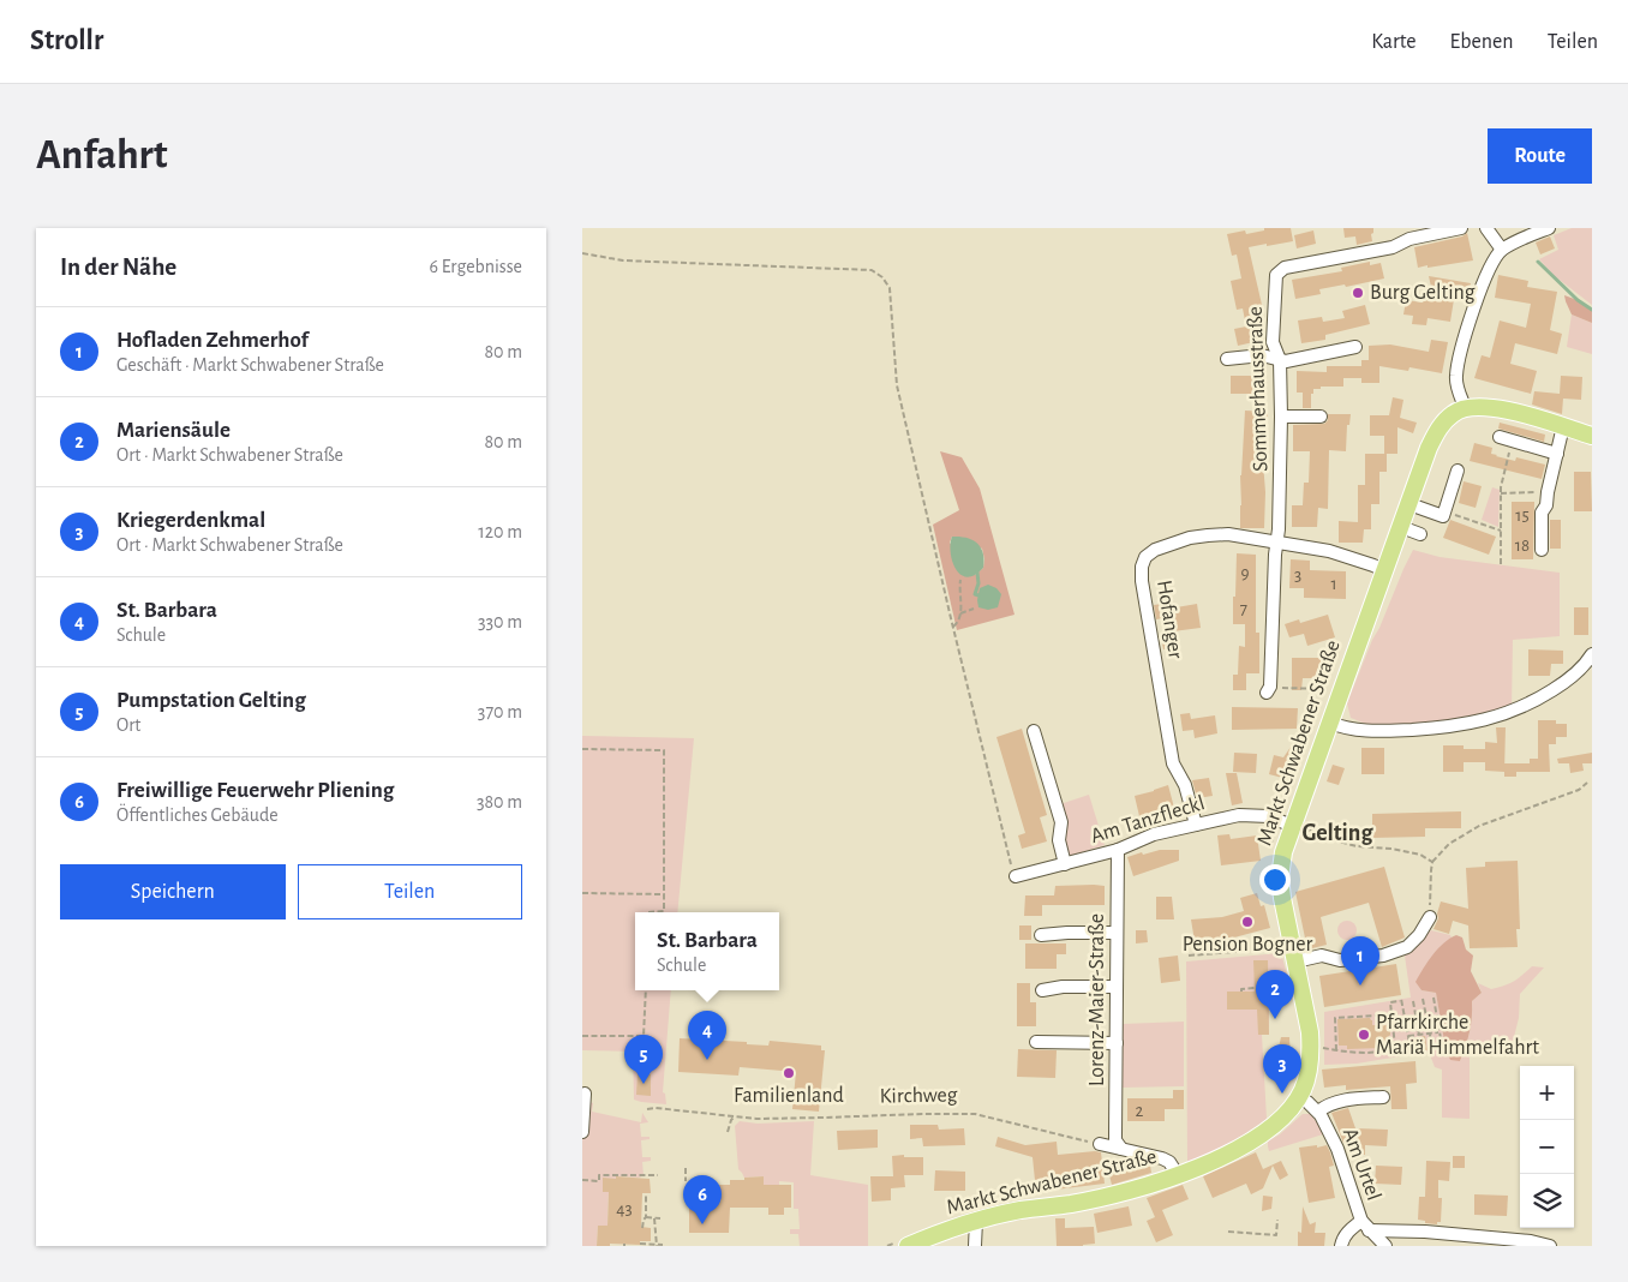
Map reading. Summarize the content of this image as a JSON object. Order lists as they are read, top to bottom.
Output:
{
  "streets": {
    "main road": ["Markt Schwabener Straße"],
    "street": [
      "Sommerhausstraße",
      "Hofanger",
      "Am Tanzfleckl",
      "Lorenz-Maier-Straße",
      "Am Urtel"
    ],
    "path": ["Kirchweg"]
  },
  "crossings": [
    ["Sommerhausstraße", "Hofanger"],
    ["Hofanger", "Markt Schwabener Straße"],
    ["Hofanger", "Am Tanzfleckl"],
    ["Markt Schwabener Straße", "Am Tanzfleckl"],
    ["Markt Schwabener Straße", "Am Urtel"],
    ["Am Tanzfleckl", "Lorenz-Maier-Straße"]
  ],
  "districts": ["Gelting"],
  "places": [
    "Burg Gelting",
    "Pension Bogner",
    "Pfarrkirche Mariä Himmelfahrt",
    "Familienland"
  ],
  "house_numbers": [
    "15",
    "18",
    "9",
    "3",
    "1",
    "7",
    "2",
    "43"
  ],
  "page": {
    "header": "Strollr",
    "nav": ["Karte", "Ebenen", "Teilen"],
    "buttons": [
      "Route",
      ["Speichern", "Teilen"]
    ],
    "title": "Anfahrt",
    "heading": ["In der Nähe", "6 Ergebnisse"],
    "list": [
      {
        "mark": "1",
        "name": "Hofladen Zehmerhof",
        "note": "Geschäft · Markt Schwabener Straße",
        "value": "80 m"
      },
      {
        "mark": "2",
        "name": "Mariensäule",
        "note": "Ort · Markt Schwabener Straße",
        "value": "80 m"
      },
      {
        "mark": "3",
        "name": "Kriegerdenkmal",
        "note": "Ort · Markt Schwabener Straße",
        "value": "120 m"
      },
      {
        "mark": "4",
        "name": "St. Barbara",
        "note": "Schule",
        "value": "330 m"
      },
      {
        "mark": "5",
        "name": "Pumpstation Gelting",
        "note": "Ort",
        "value": "370 m"
      },
      {
        "mark": "6",
        "name": "Freiwillige Feuerwehr Pliening",
        "note": "Öffentliches Gebäude",
        "value": "380 m"
      }
    ],
    "popup": ["St. Barbara", "Schule"],
    "pins": [
      "1",
      "2",
      "4",
      "5",
      "3",
      "6"
    ],
    "map_buttons": ["+", "−"]
  }
}
